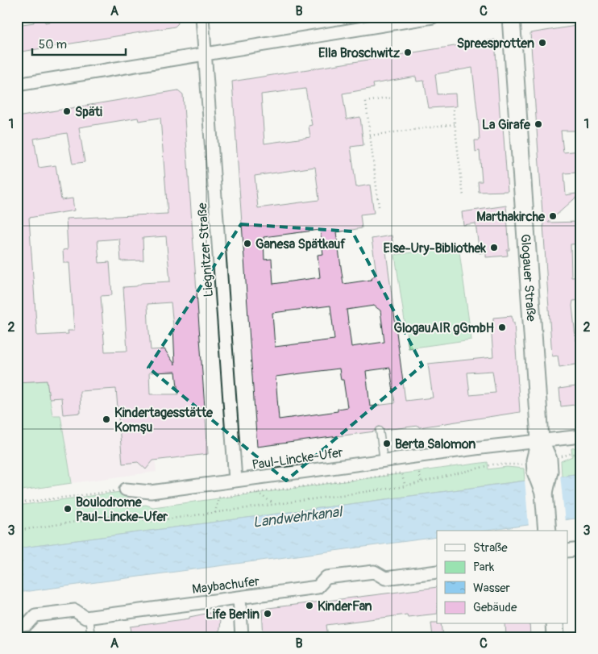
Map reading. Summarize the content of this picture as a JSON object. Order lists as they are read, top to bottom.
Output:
{
  "streets": {
    "street": [
      "Liegnitzer Straße",
      "Glogauer Straße",
      "Paul-Lincke-Ufer",
      "Maybachufer"
    ]
  },
  "crossings": [
    ["Liegnitzer Straße", "Paul-Lincke-Ufer"],
    ["Glogauer Straße", "Paul-Lincke-Ufer"]
  ],
  "water": ["Landwehrkanal"],
  "places": [
    "Spreesprotten",
    "Ella Broschwitz",
    "Späti",
    "La Girafe",
    "Marthakirche",
    "Ganesa Spätkauf",
    "Else-Ury-Bibliothek",
    "GlogauAIR gGmbH",
    "Kindertagesstätte Komşu",
    "Berta Salomon",
    "Boulodrome Paul-Lincke-Ufer",
    "KinderFan",
    "Life Berlin"
  ],
  "legend": [
    "Straße",
    "Park",
    "Wasser",
    "Gebäude"
  ],
  "scale_bar": "50 m",
  "grid": {
    "columns": ["A", "B", "C"],
    "rows": ["1", "2", "3"]
  }
}
